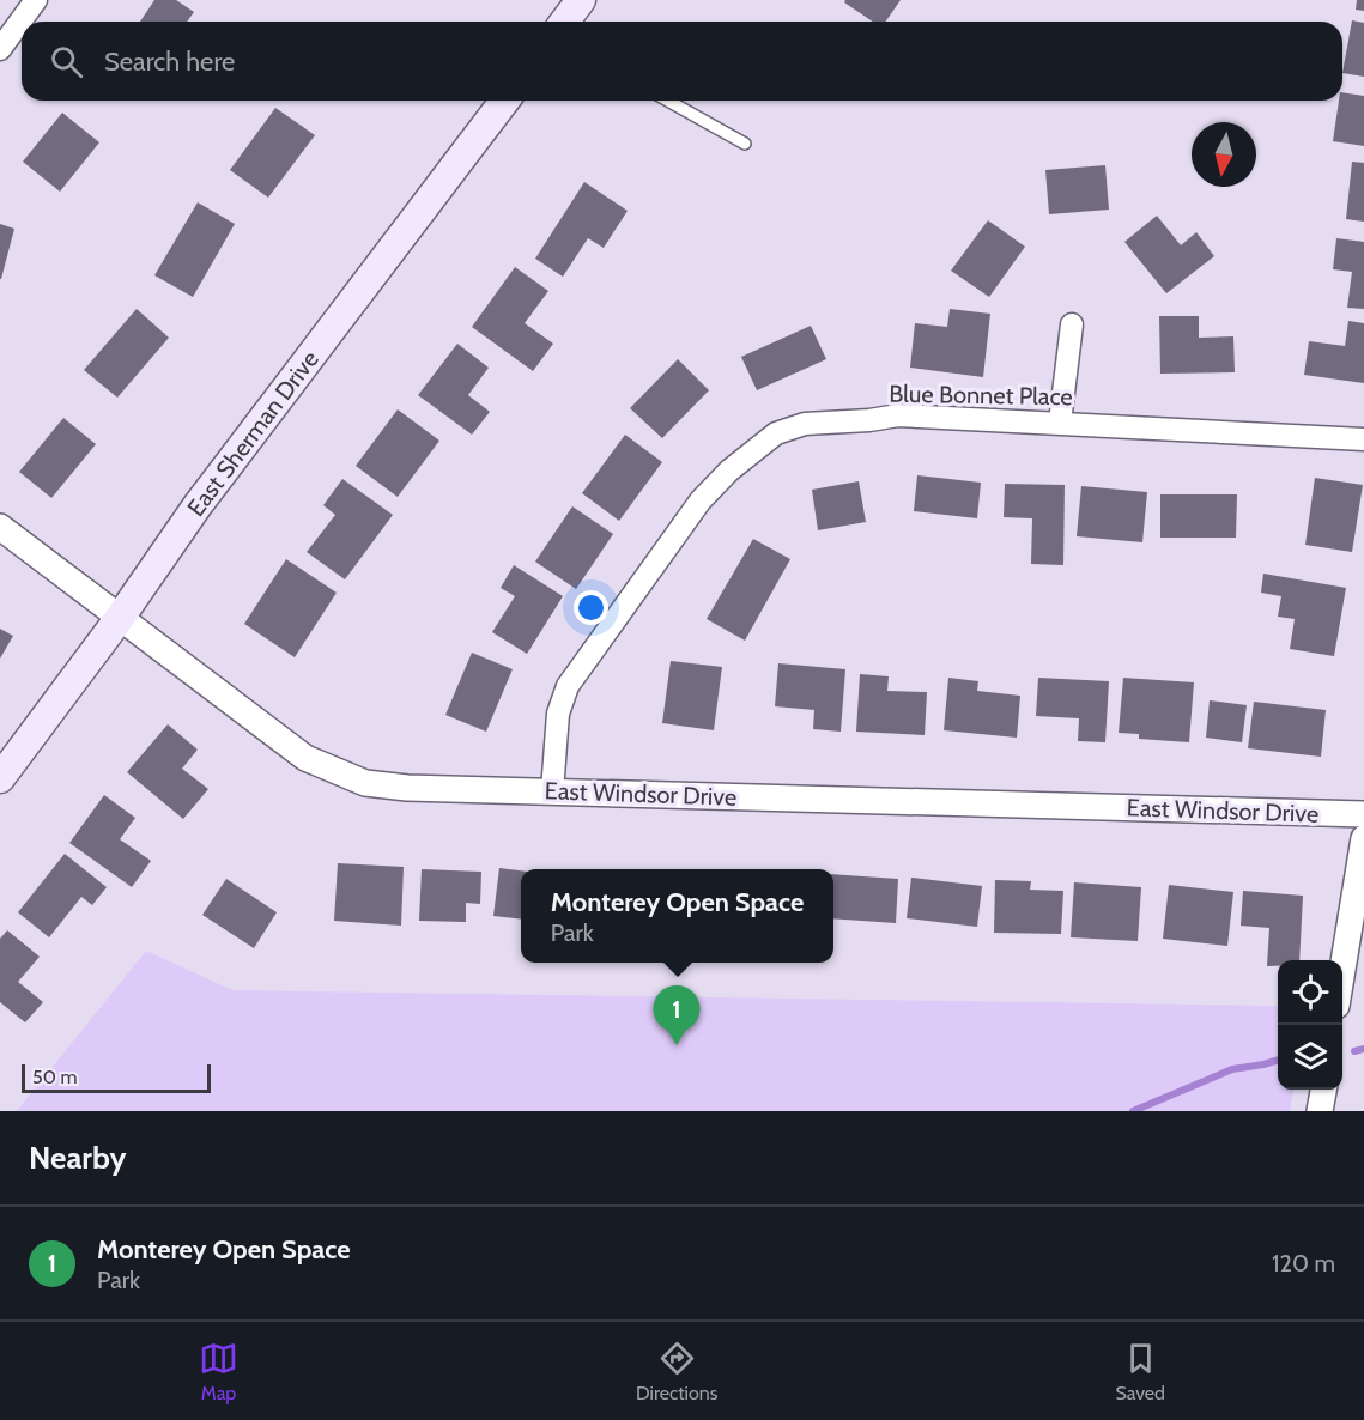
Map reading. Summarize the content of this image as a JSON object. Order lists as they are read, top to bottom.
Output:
{
  "streets": {
    "main road": ["East Sherman Drive"],
    "street": ["Blue Bonnet Place", "East Windsor Drive"]
  },
  "crossings": [
    ["Blue Bonnet Place", "East Windsor Drive"],
    ["East Sherman Drive", "East Windsor Drive"]
  ],
  "scale_bar": "50 m",
  "north": "bottom",
  "page": {
    "search": "Search here",
    "popup": ["Monterey Open Space", "Park"],
    "pins": "1",
    "scale": "50 m",
    "heading": "Nearby",
    "list": [
      {
        "mark": "1",
        "name": "Monterey Open Space",
        "note": "Park",
        "value": "120 m"
      }
    ],
    "nav": ["Map", "Directions", "Saved"]
  }
}
